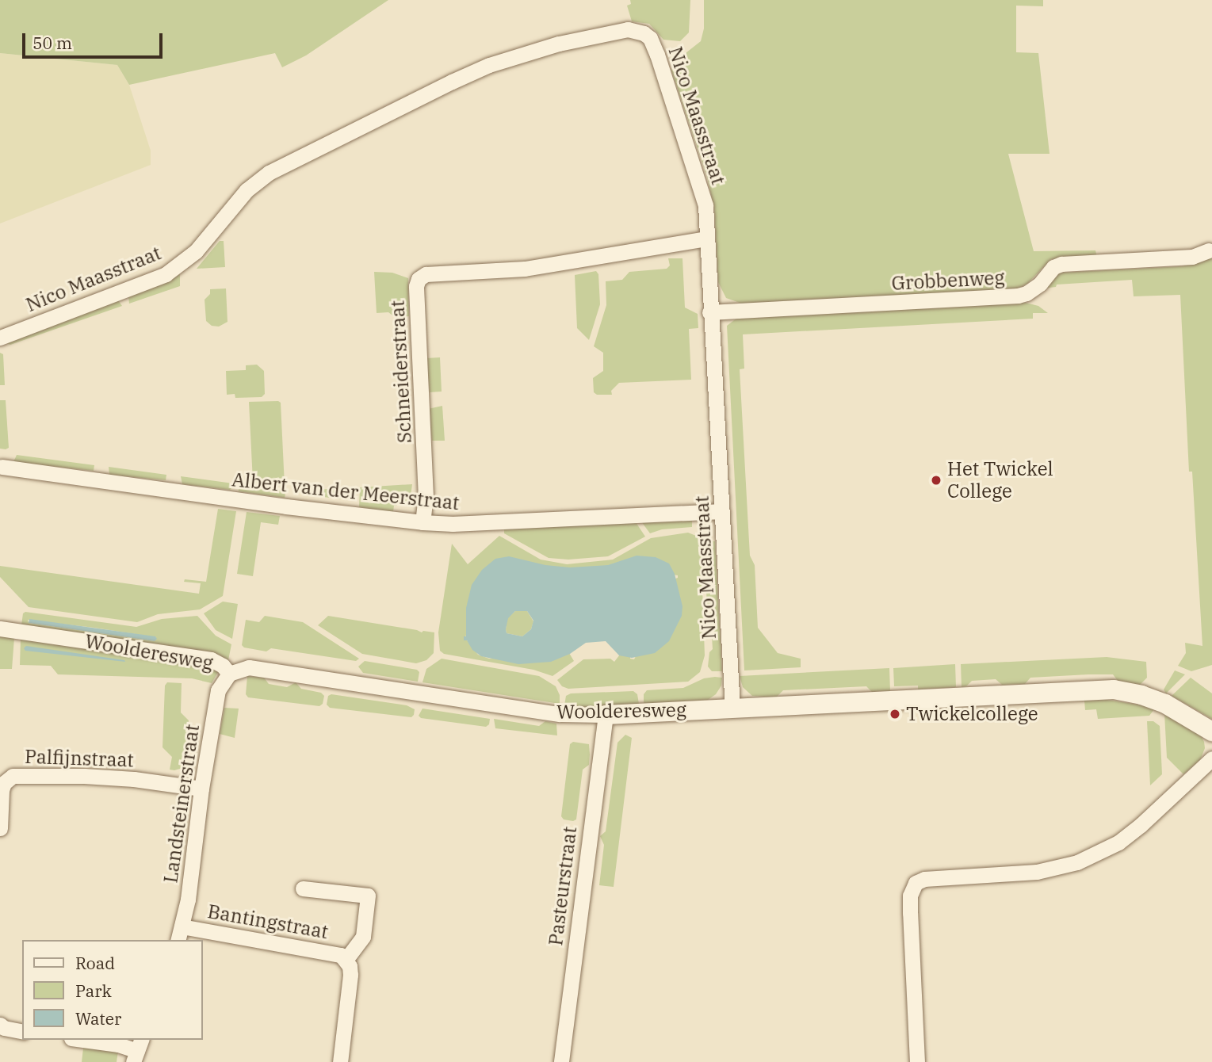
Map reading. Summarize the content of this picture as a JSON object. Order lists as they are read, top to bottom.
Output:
{
  "streets": {
    "street": [
      "Nico Maasstraat",
      "Grobbenweg",
      "Schneiderstraat",
      "Albert van der Meerstraat",
      "Woolderesweg",
      "Palfijnstraat",
      "Landsteinerstraat",
      "Pasteurstraat",
      "Bantingstraat"
    ]
  },
  "crossings": [
    ["Nico Maasstraat", "Grobbenweg"],
    ["Nico Maasstraat", "Schneiderstraat"],
    ["Nico Maasstraat", "Albert van der Meerstraat"],
    ["Nico Maasstraat", "Woolderesweg"],
    ["Schneiderstraat", "Albert van der Meerstraat"],
    ["Woolderesweg", "Landsteinerstraat"],
    ["Woolderesweg", "Pasteurstraat"],
    ["Palfijnstraat", "Landsteinerstraat"],
    ["Landsteinerstraat", "Bantingstraat"]
  ],
  "places": ["Het Twickel College", "Twickelcollege"],
  "legend": ["Road", "Park", "Water"],
  "scale_bar": "50 m"
}
